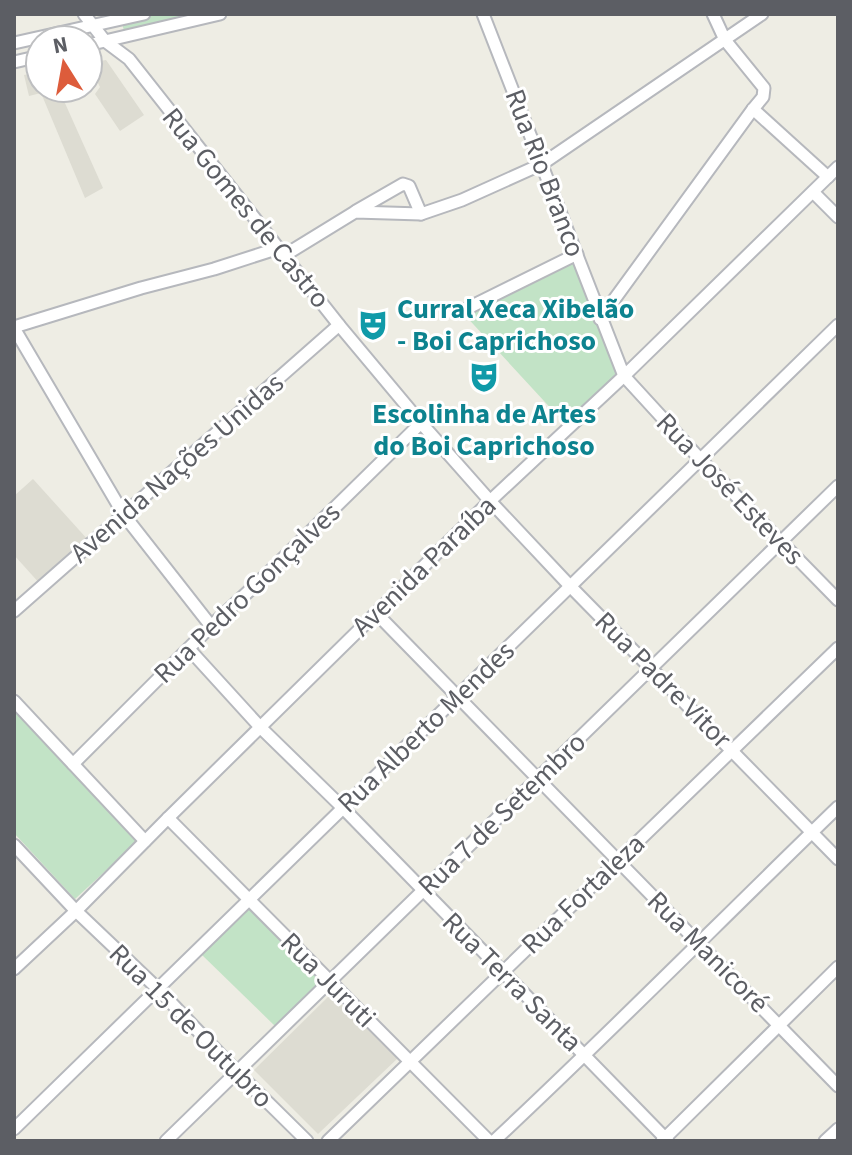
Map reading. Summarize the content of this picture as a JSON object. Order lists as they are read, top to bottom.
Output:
{
  "streets": {
    "street": [
      "Rua Rio Branco",
      "Rua Gomes de Castro",
      "Avenida Nações Unidas",
      "Rua José Esteves",
      "Avenida Paraíba",
      "Rua Pedro Gonçalves",
      "Rua Padre Vitor",
      "Rua Alberto Mendes",
      "Rua 7 de Setembro",
      "Rua Fortaleza",
      "Rua Manicoré",
      "Rua Juruti",
      "Rua Terra Santa",
      "Rua 15 de Outubro"
    ]
  },
  "crossings": [
    ["Rua Rio Branco", "Rua José Esteves"],
    ["Rua Rio Branco", "Avenida Paraíba"],
    ["Rua Gomes de Castro", "Avenida Nações Unidas"],
    ["Rua Gomes de Castro", "Avenida Paraíba"],
    ["Rua Gomes de Castro", "Rua Pedro Gonçalves"],
    ["Rua Gomes de Castro", "Rua Padre Vitor"],
    ["Rua José Esteves", "Avenida Paraíba"],
    ["Rua José Esteves", "Rua Alberto Mendes"],
    ["Rua José Esteves", "Rua 7 de Setembro"],
    ["Avenida Paraíba", "Rua Padre Vitor"],
    ["Avenida Paraíba", "Rua Manicoré"],
    ["Avenida Paraíba", "Rua Juruti"],
    ["Avenida Paraíba", "Rua Terra Santa"],
    ["Avenida Paraíba", "Rua 15 de Outubro"],
    ["Rua Pedro Gonçalves", "Rua Terra Santa"],
    ["Rua Padre Vitor", "Rua Alberto Mendes"],
    ["Rua Padre Vitor", "Rua 7 de Setembro"],
    ["Rua Padre Vitor", "Rua Fortaleza"],
    ["Rua Alberto Mendes", "Rua Manicoré"],
    ["Rua Alberto Mendes", "Rua Juruti"],
    ["Rua Alberto Mendes", "Rua Terra Santa"],
    ["Rua Alberto Mendes", "Rua 15 de Outubro"],
    ["Rua 7 de Setembro", "Rua Manicoré"],
    ["Rua 7 de Setembro", "Rua Juruti"],
    ["Rua 7 de Setembro", "Rua Terra Santa"],
    ["Rua 7 de Setembro", "Rua 15 de Outubro"],
    ["Rua Fortaleza", "Rua Manicoré"],
    ["Rua Fortaleza", "Rua Juruti"],
    ["Rua Fortaleza", "Rua Terra Santa"]
  ],
  "places": {
    "theatre": ["Curral Xeca Xibelão - Boi Caprichoso", "Escolinha de Artes do Boi Caprichoso"]
  },
  "north": "top"
}
